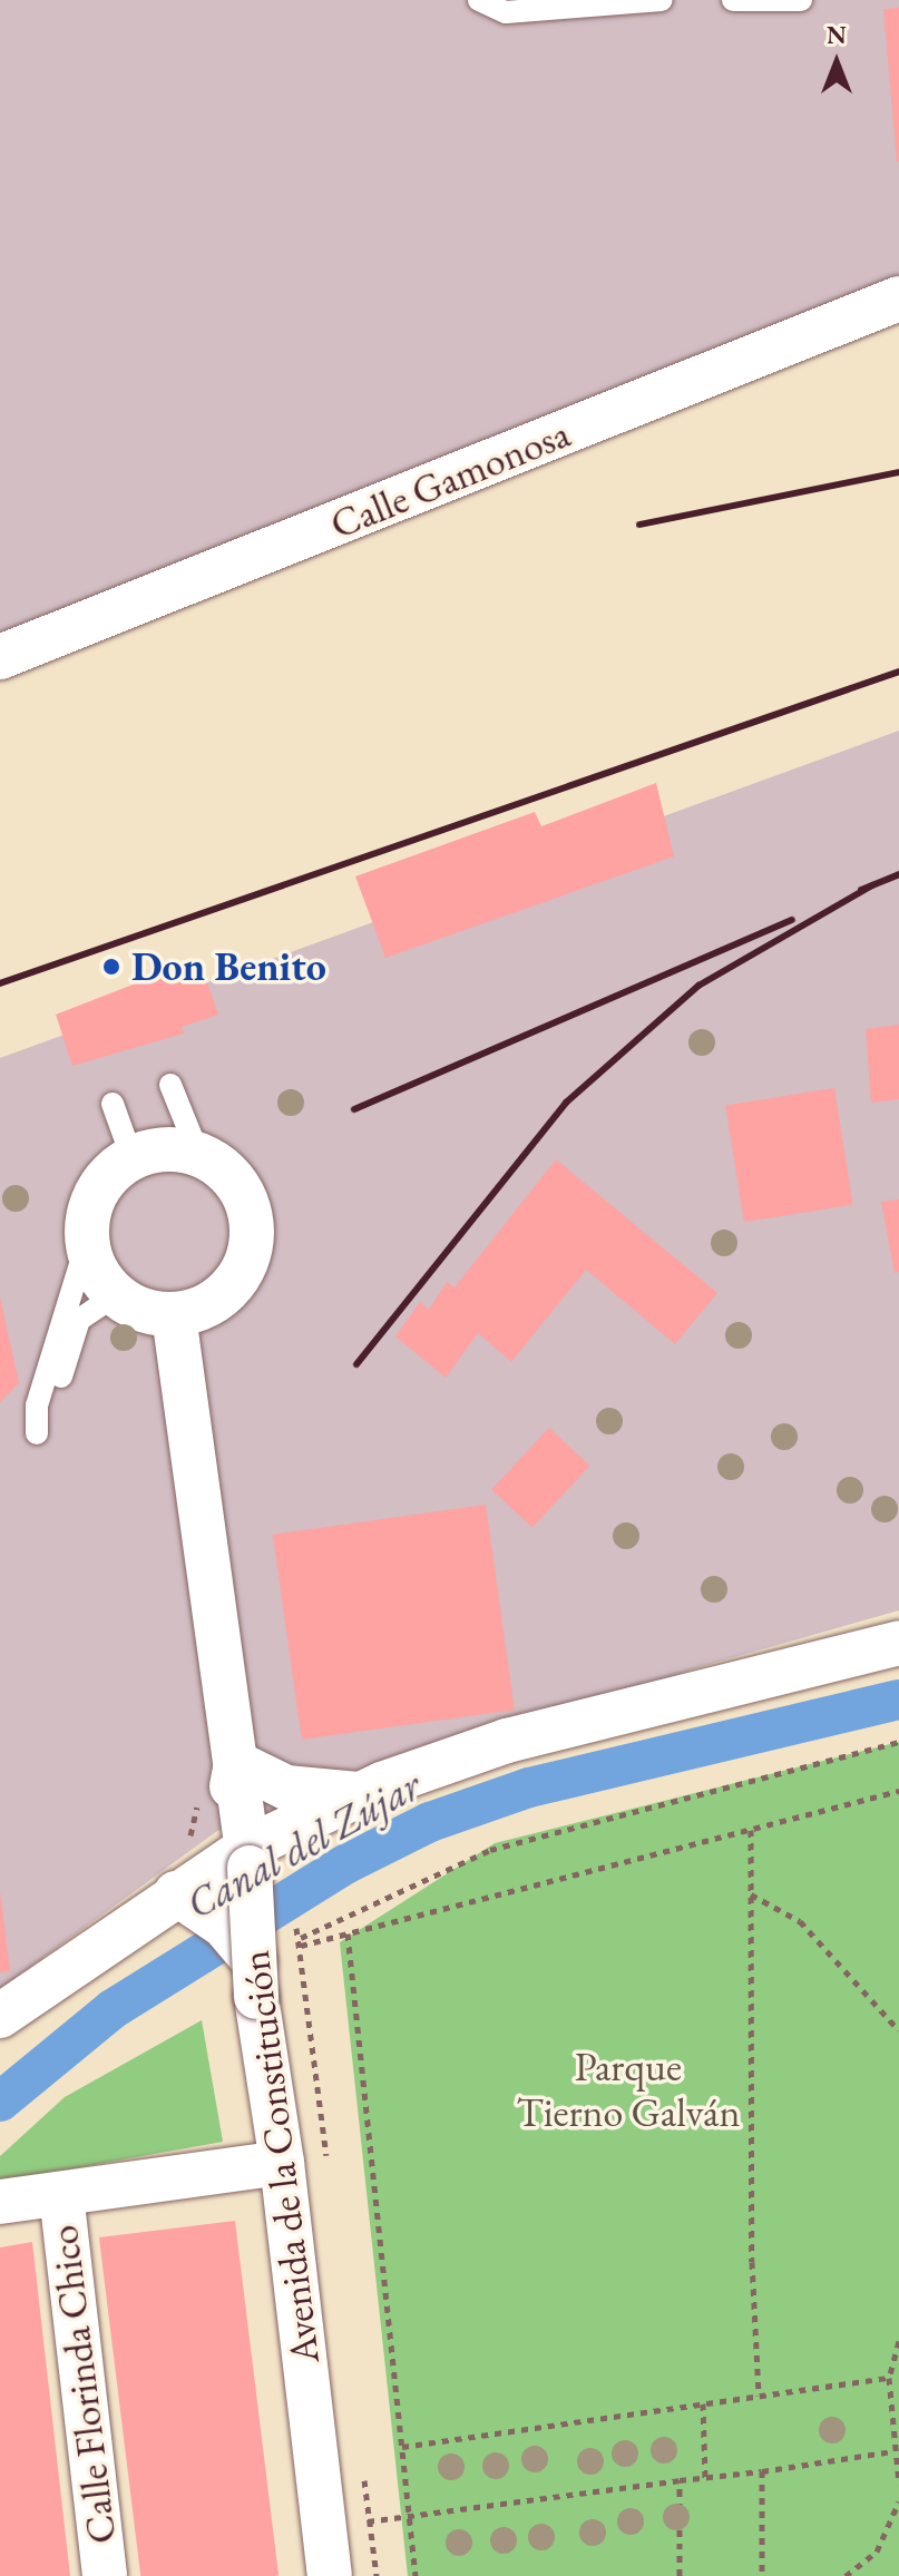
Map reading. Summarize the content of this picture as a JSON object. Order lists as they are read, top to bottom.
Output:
{
  "streets": {
    "street": ["Calle Gamonosa", "Avenida de la Constitución", "Calle Florinda Chico"]
  },
  "water": ["Canal del Zújar"],
  "parks": ["Parque Tierno Galván"],
  "places": ["Don Benito"],
  "north": "top"
}
